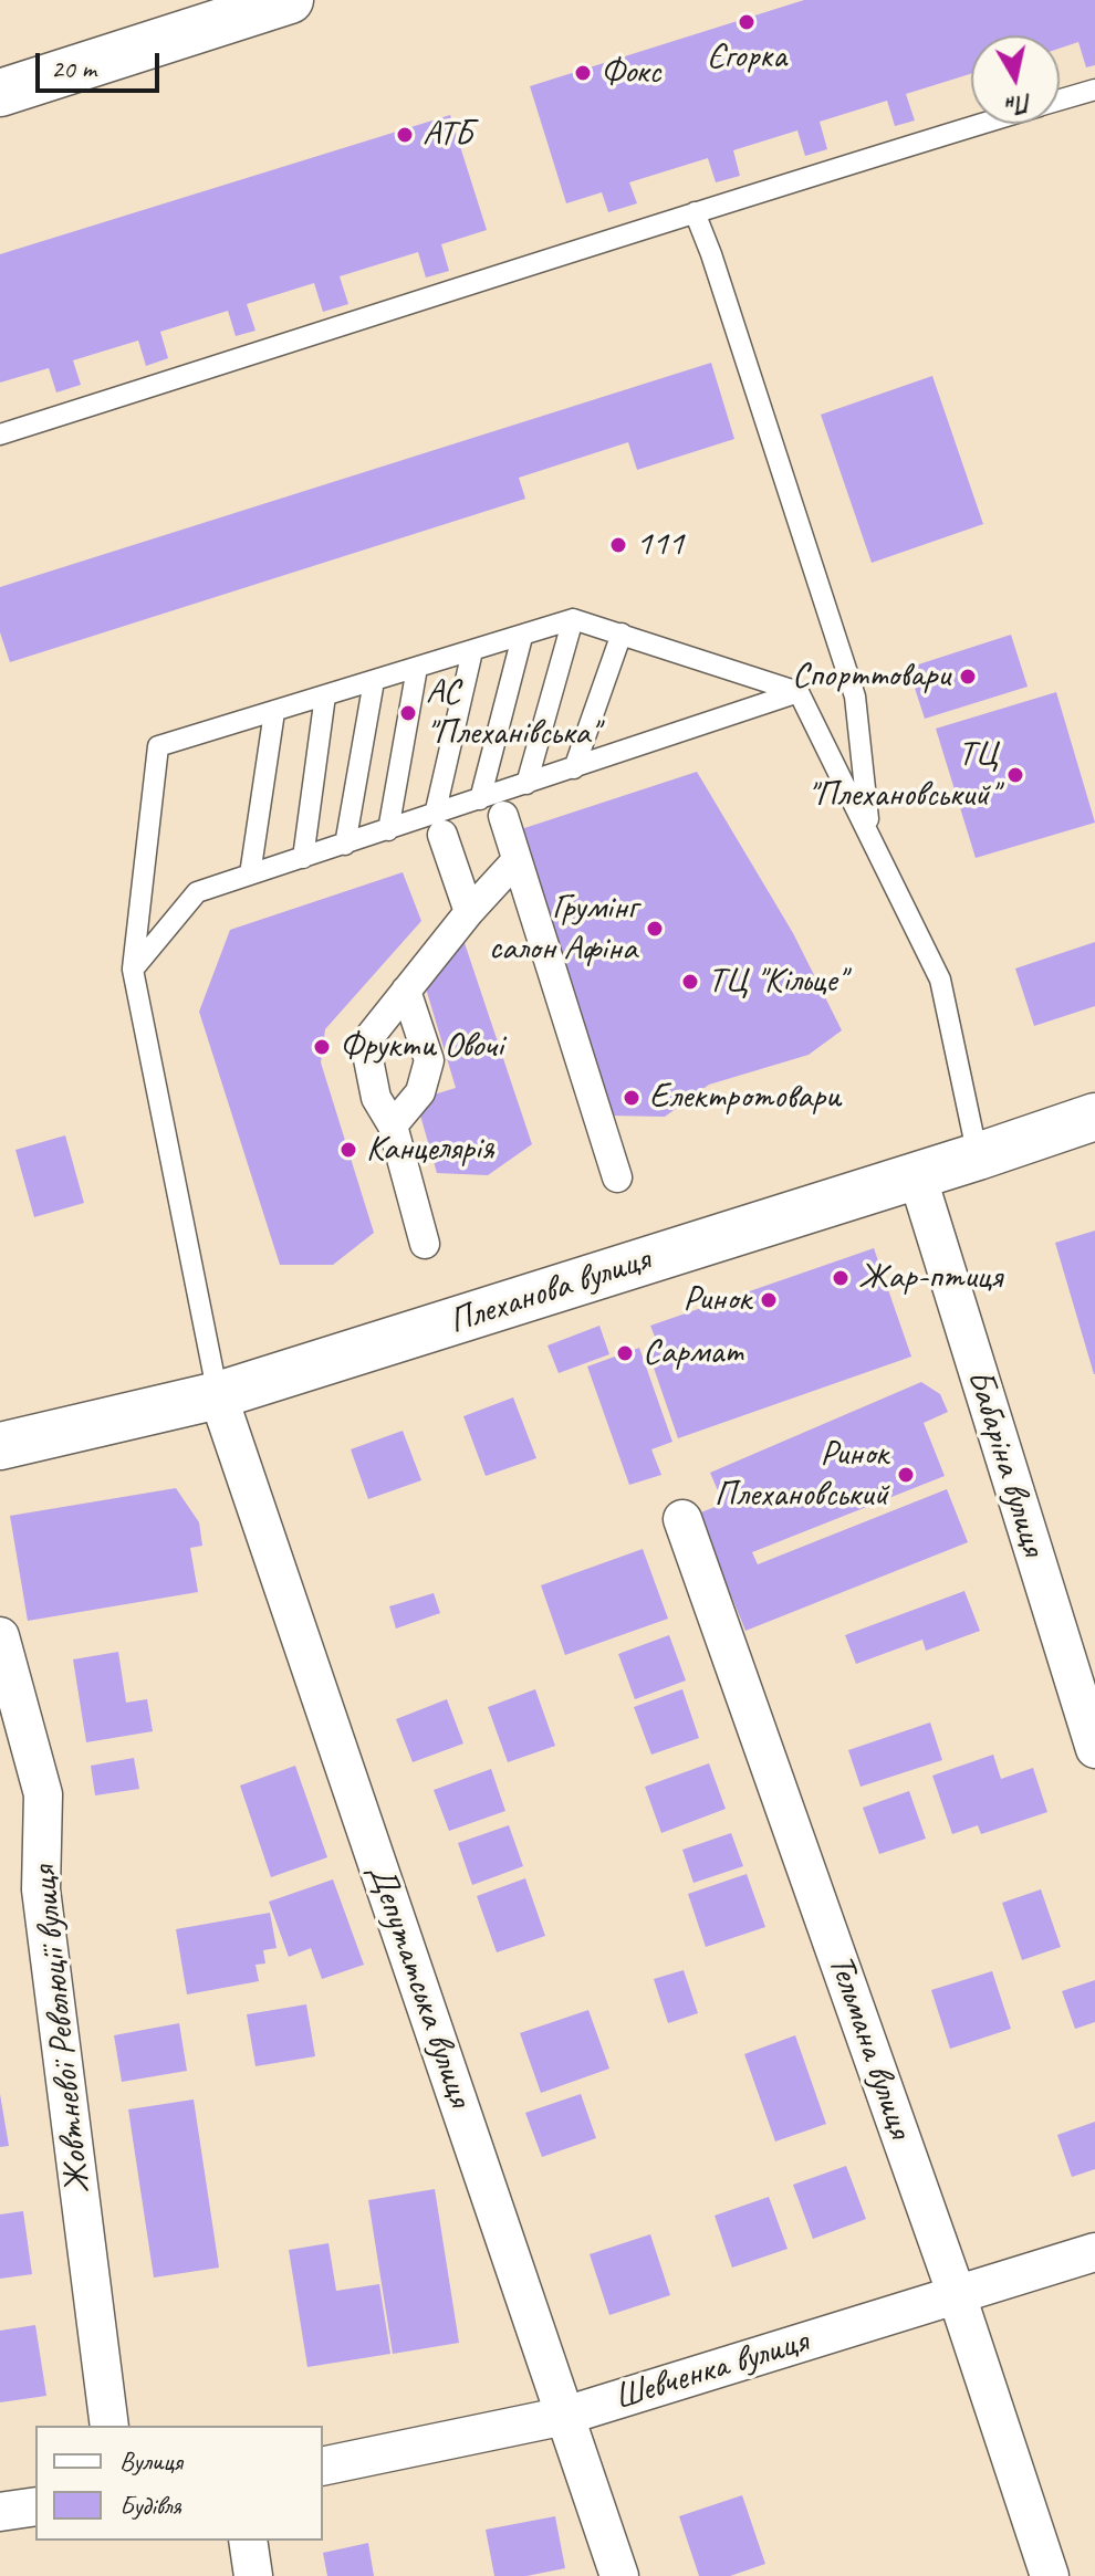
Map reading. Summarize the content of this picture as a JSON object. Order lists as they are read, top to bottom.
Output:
{
  "streets": {
    "street": [
      "Плеханова вулиця",
      "Бабаріна вулиця",
      "Депутатська вулиця",
      "Жовтневої Революції вулиця",
      "Тельмана вулиця",
      "Шевченка вулиця"
    ]
  },
  "crossings": [
    ["Плеханова вулиця", "Бабаріна вулиця"],
    ["Плеханова вулиця", "Депутатська вулиця"],
    ["Депутатська вулиця", "Шевченка вулиця"],
    ["Тельмана вулиця", "Шевченка вулиця"]
  ],
  "places": [
    "Єгорка",
    "Фокс",
    "АТБ",
    "111",
    "Спорттовари",
    "АС \"Плеханівська\"",
    "ТЦ \"Плехановський\"",
    "Грумінг салон Афіна",
    "ТЦ \"Кільце\"",
    "Фрукти Овочі",
    "Електротовари",
    "Канцелярія",
    "Жар-птиця",
    "Ринок",
    "Сармат",
    "Ринок Плехановський"
  ],
  "legend": ["Вулиця", "Будівля"],
  "scale_bar": "20 m",
  "north": "bottom"
}
